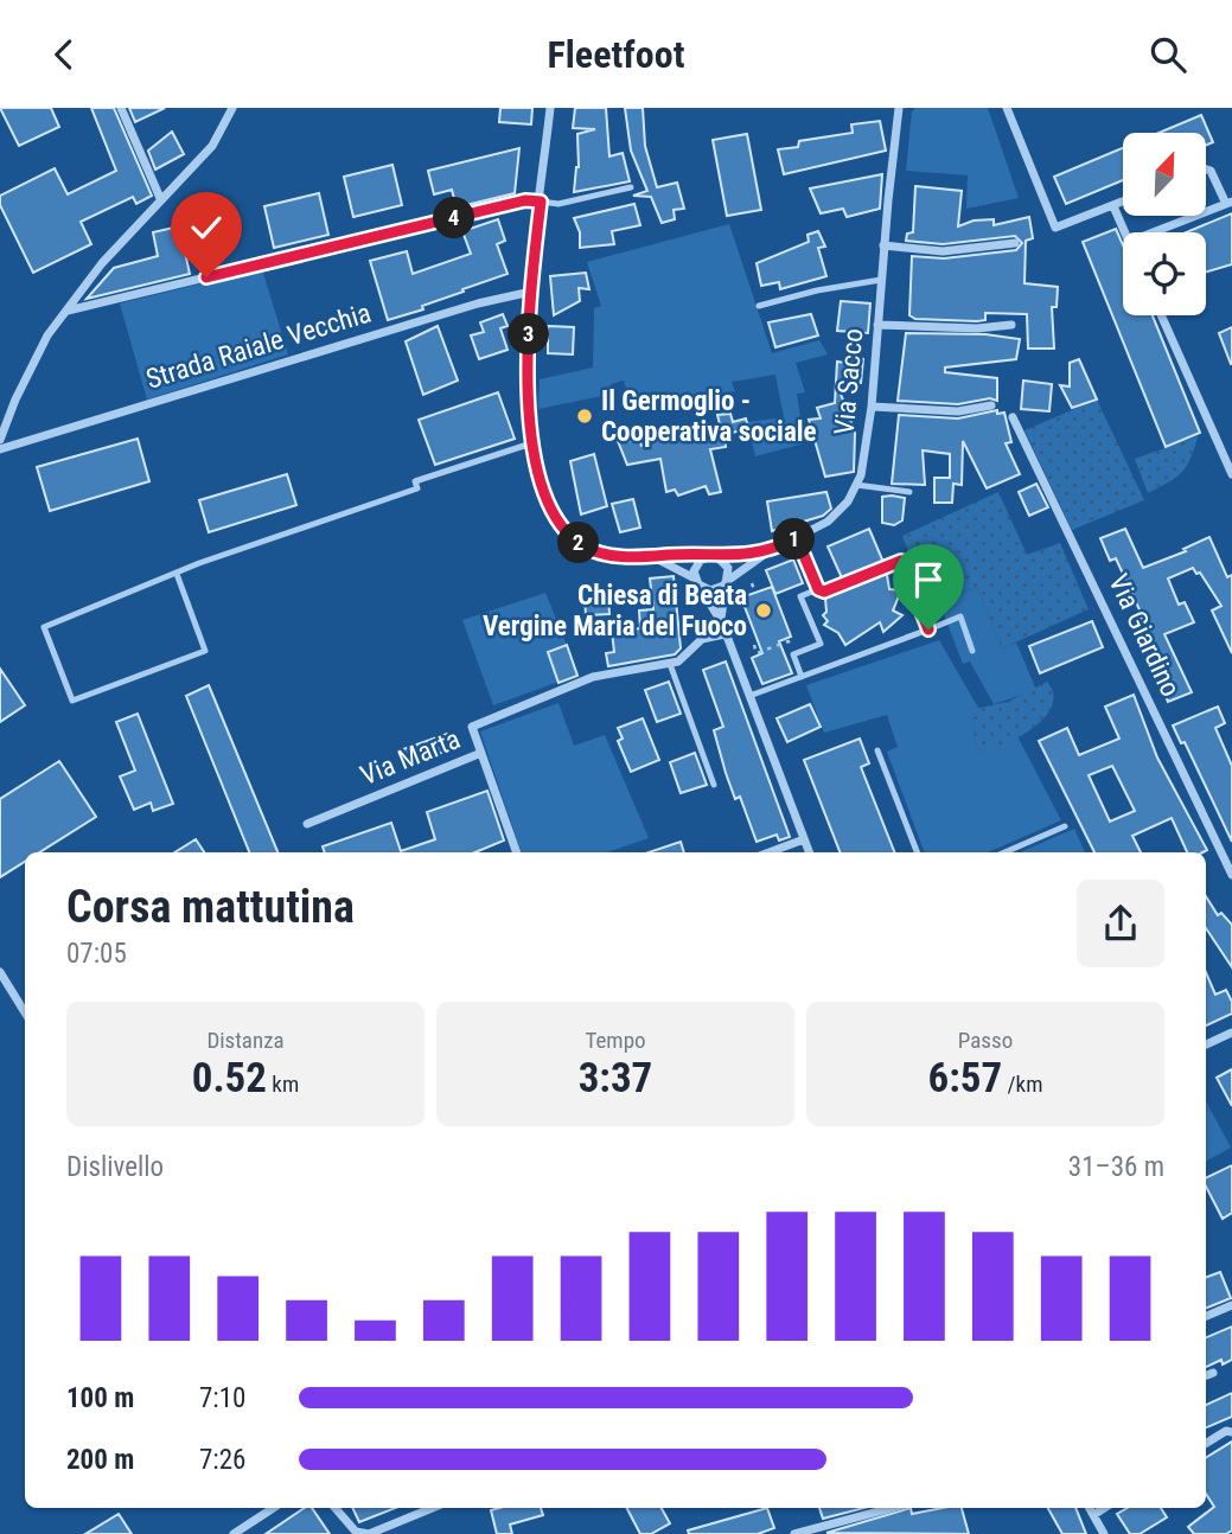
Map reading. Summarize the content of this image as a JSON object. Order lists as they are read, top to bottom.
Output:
{
  "streets": {
    "street": [
      "Strada Raiale Vecchia",
      "Via Sacco",
      "Via Giardino",
      "Via Marta"
    ]
  },
  "places": ["Il Germoglio - Cooperativa sociale", "Chiesa di Beata Vergine Maria del Fuoco"],
  "north": "top right",
  "page": {
    "header": "Fleetfoot",
    "pins": [
      "4",
      "3",
      "1",
      "2"
    ],
    "heading": ["Corsa mattutina", "07:05"],
    "stats": [
      ["Distanza", "0.52 km"],
      ["Tempo", "3:37"],
      ["Passo", "6:57 /km"]
    ],
    "chart": ["Dislivello", "31–36 m"],
    "list": [
      {
        "name": "100 m",
        "note": "7:10"
      },
      {
        "name": "200 m",
        "note": "7:26"
      }
    ]
  }
}
